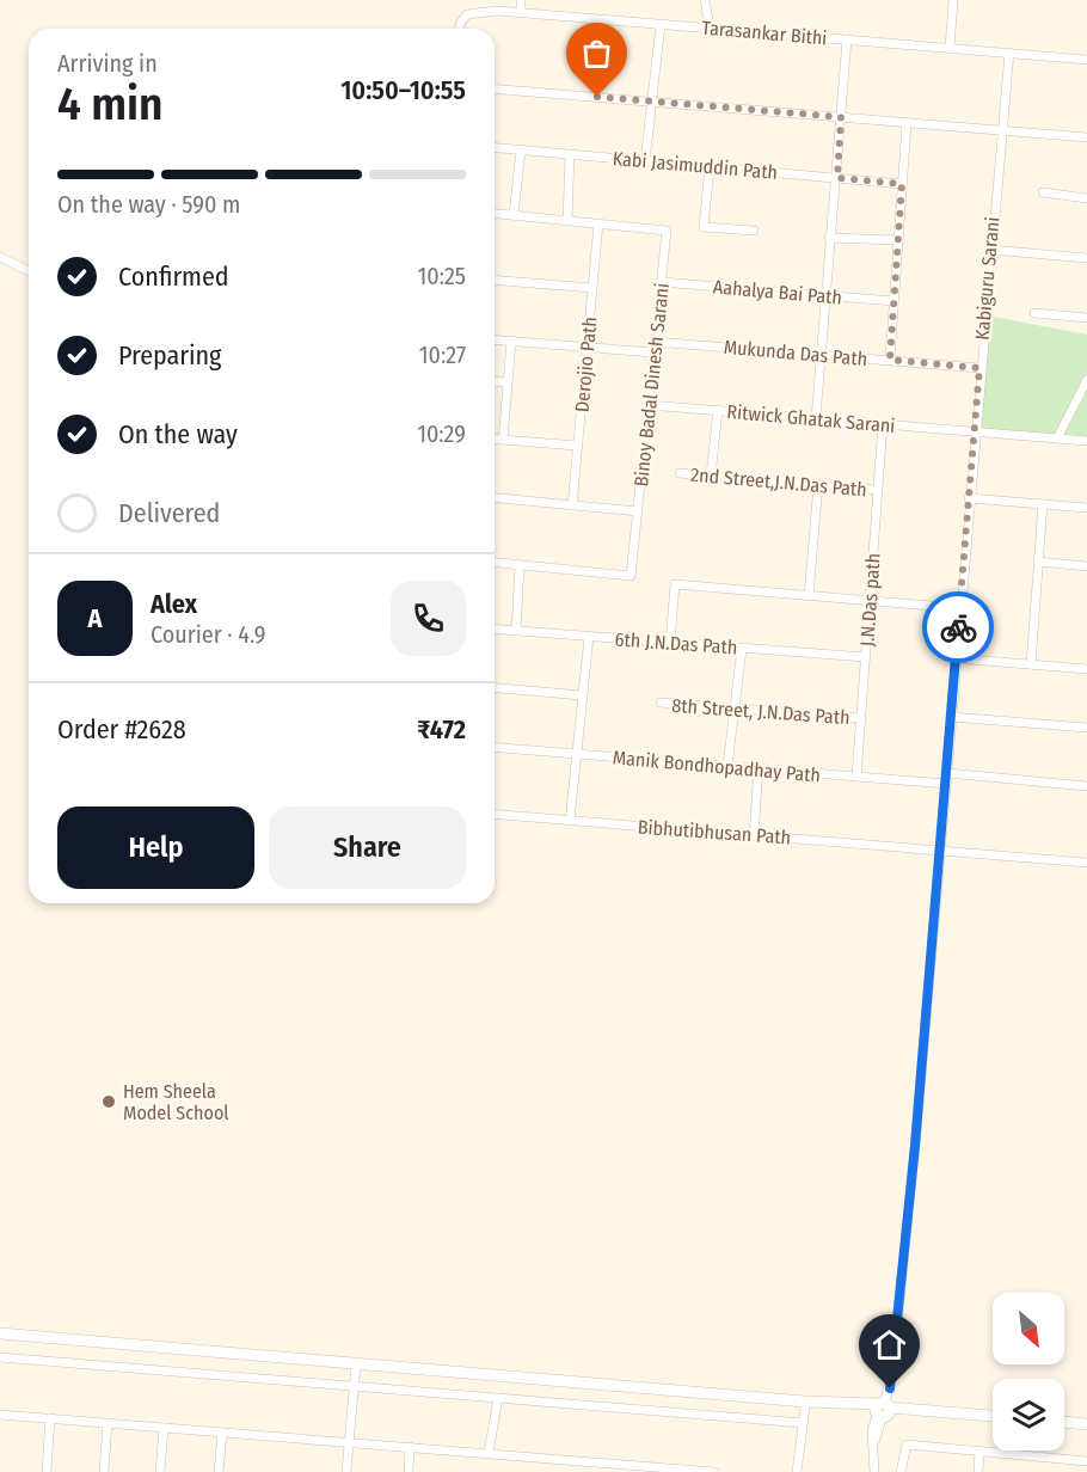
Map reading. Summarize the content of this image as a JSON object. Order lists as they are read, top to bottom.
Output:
{
  "streets": {
    "street": [
      "Tarasankar Bithi",
      "Kabi Jasimuddin Path",
      "Kabiguru Sarani",
      "Aahalya Bai Path",
      "Mukunda Das Path",
      "Derojio Path",
      "Binoy Badal Dinesh Sarani",
      "Ritwick Ghatak Sarani",
      "2nd Street,J.N.Das Path",
      "J.N.Das path",
      "6th J.N.Das Path",
      "8th Street, J.N.Das Path",
      "Manik Bondhopadhay Path",
      "Bibhutibhusan Path"
    ]
  },
  "crossings": [
    ["Tarasankar Bithi", "Kabiguru Sarani"],
    ["Kabiguru Sarani", "Mukunda Das Path"],
    ["Kabiguru Sarani", "Ritwick Ghatak Sarani"],
    ["Kabiguru Sarani", "Manik Bondhopadhay Path"],
    ["Kabiguru Sarani", "Bibhutibhusan Path"],
    ["Aahalya Bai Path", "Binoy Badal Dinesh Sarani"],
    ["Mukunda Das Path", "Binoy Badal Dinesh Sarani"],
    ["Derojio Path", "Binoy Badal Dinesh Sarani"],
    ["Binoy Badal Dinesh Sarani", "Ritwick Ghatak Sarani"],
    ["Ritwick Ghatak Sarani", "J.N.Das path"],
    ["2nd Street,J.N.Das Path", "J.N.Das path"],
    ["J.N.Das path", "6th J.N.Das Path"],
    ["J.N.Das path", "8th Street, J.N.Das Path"],
    ["J.N.Das path", "Manik Bondhopadhay Path"]
  ],
  "places": ["Hem Sheela Model School"],
  "north": "bottom right",
  "page": {
    "heading": ["4 min", "Arriving in", "10:50–10:55"],
    "panel": [
      "Alex",
      "Courier · 4.9",
      "Order #2628",
      "₹472"
    ],
    "bar": "On the way · 590 m",
    "list": [
      ["Confirmed", "10:25"],
      ["Preparing", "10:27"],
      ["On the way", "10:29"],
      "Delivered"
    ],
    "round": "A",
    "buttons": ["Help", "Share"]
  }
}
